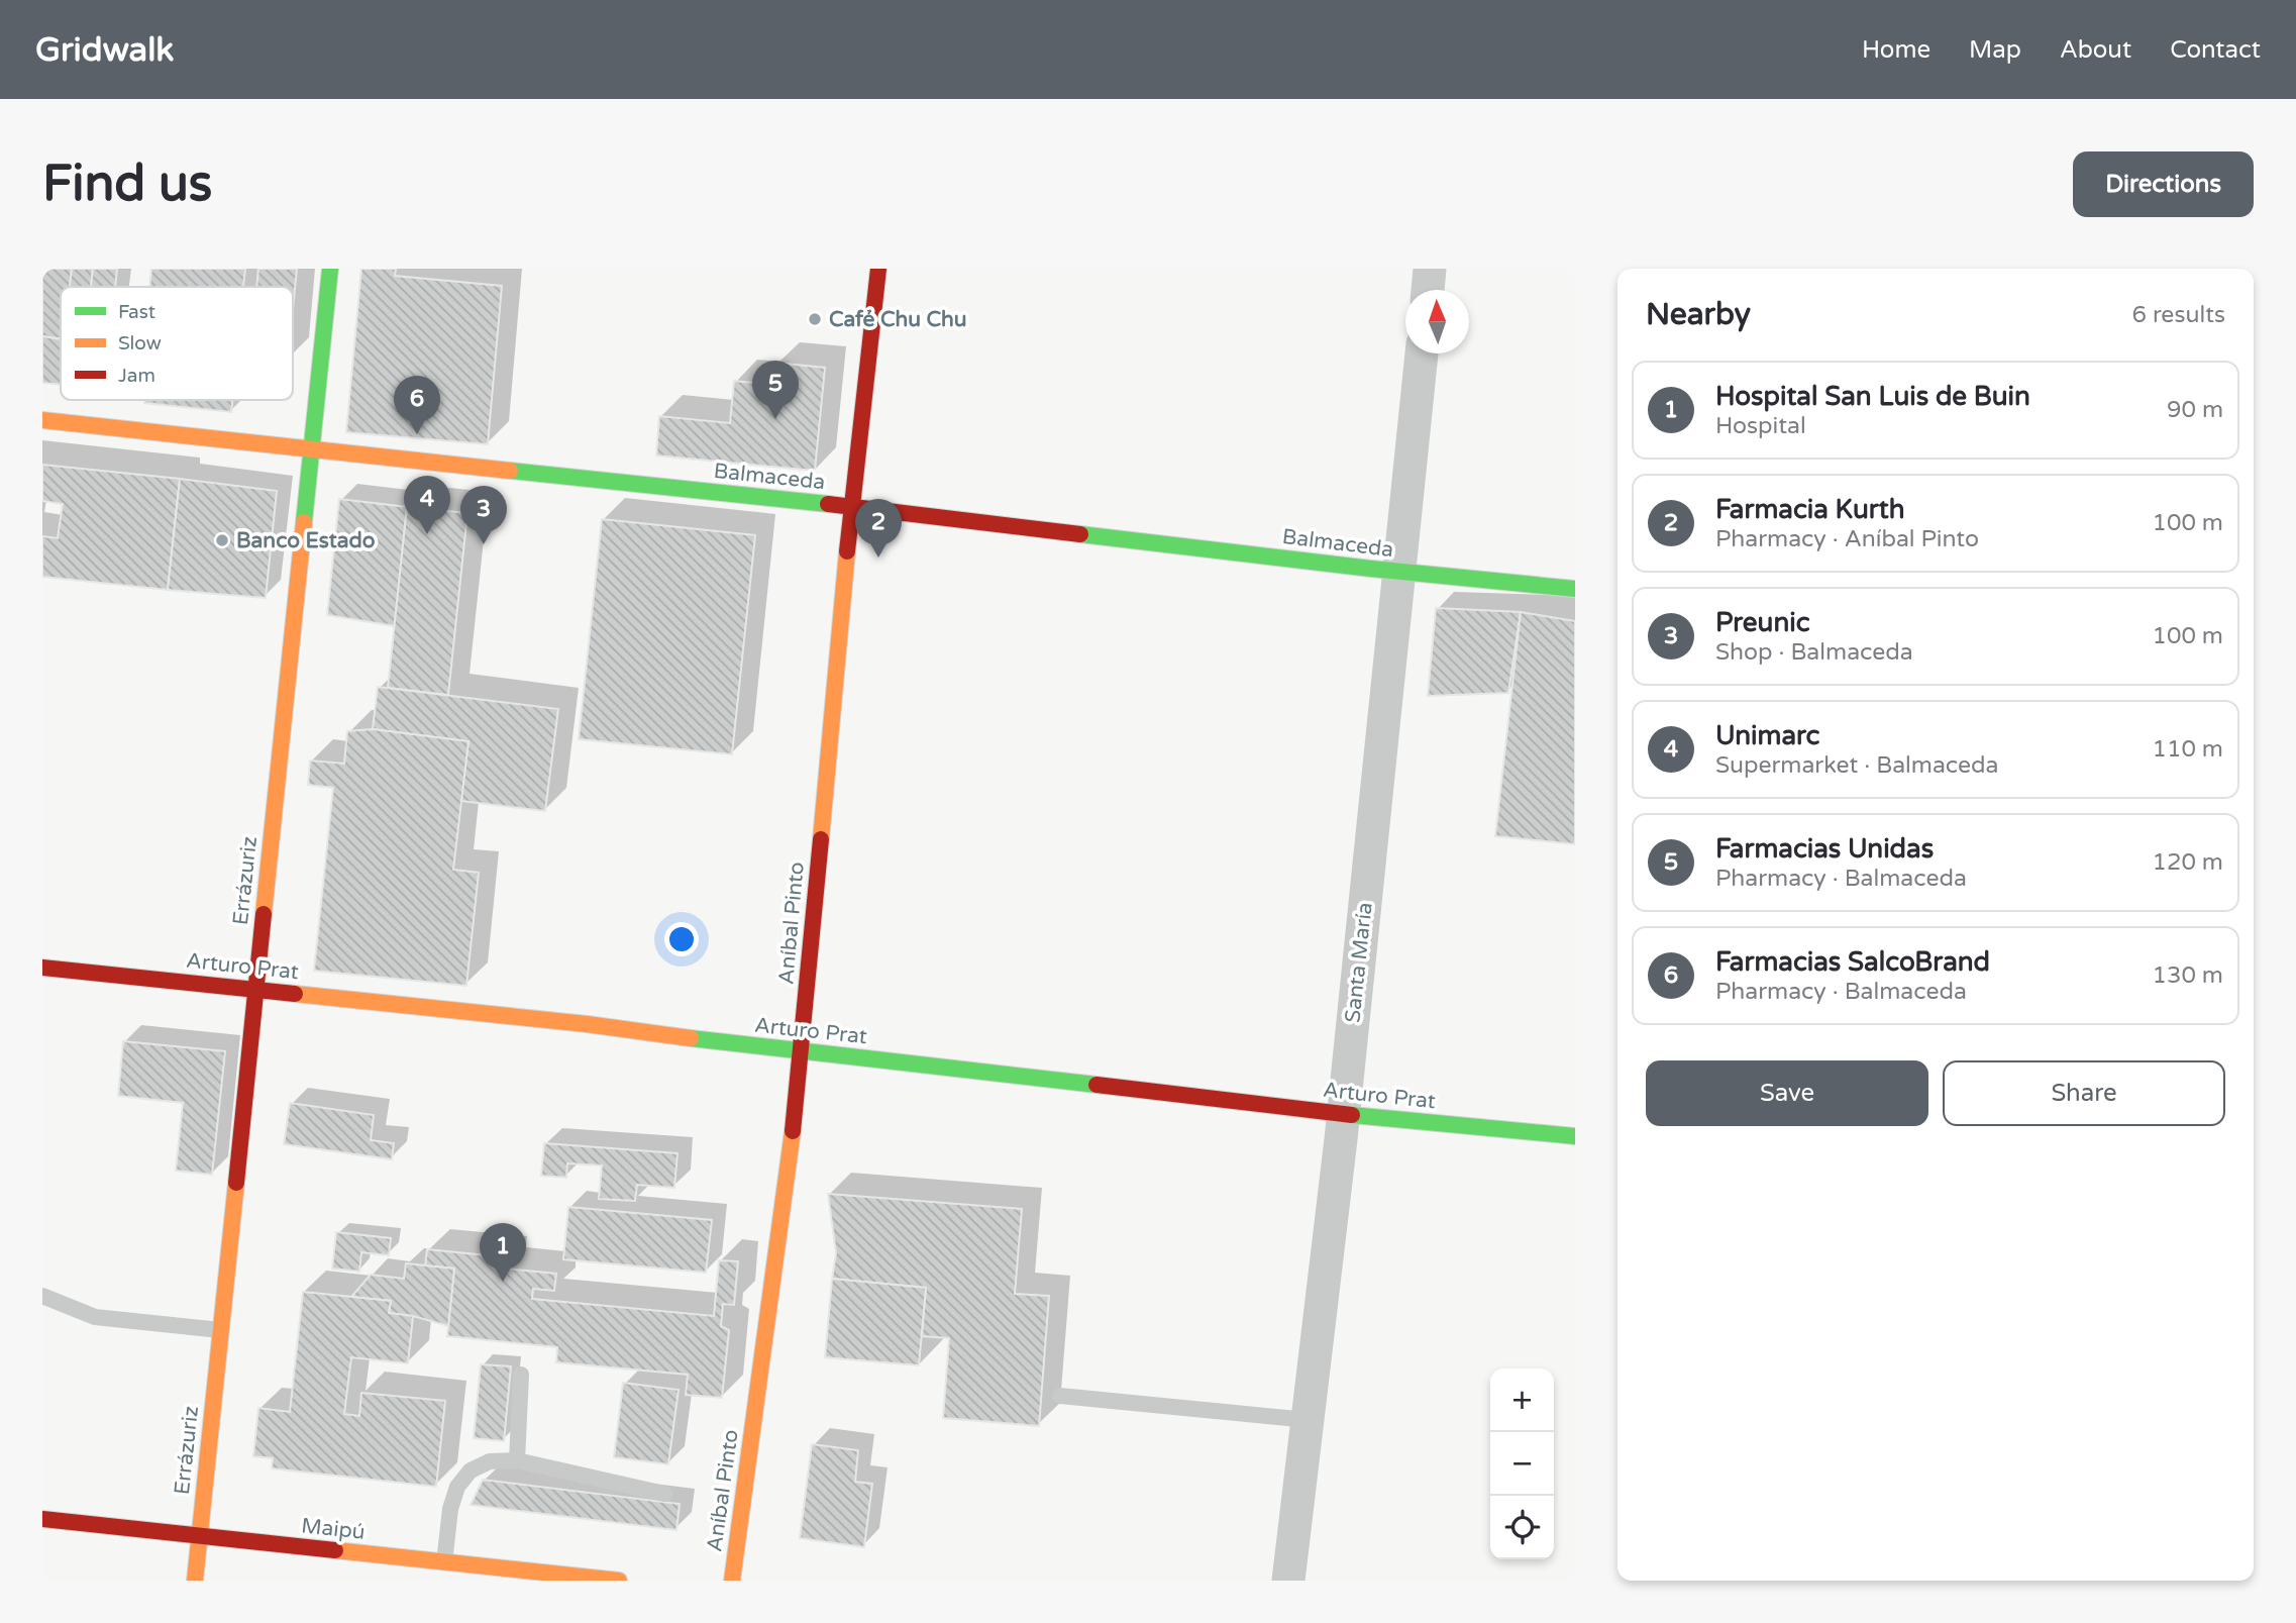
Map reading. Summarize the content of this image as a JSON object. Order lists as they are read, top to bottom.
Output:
{
  "streets": {
    "street": [
      "Balmaceda",
      "Errázuriz",
      "Aníbal Pinto",
      "Santa María",
      "Arturo Prat",
      "Maipú"
    ]
  },
  "crossings": [
    ["Balmaceda", "Errázuriz"],
    ["Balmaceda", "Aníbal Pinto"],
    ["Balmaceda", "Santa María"],
    ["Errázuriz", "Arturo Prat"],
    ["Errázuriz", "Maipú"],
    ["Aníbal Pinto", "Arturo Prat"],
    ["Santa María", "Arturo Prat"]
  ],
  "places": ["Café Chu Chu", "Banco Estado"],
  "legend": ["Fast", "Slow", "Jam"],
  "north": "top",
  "page": {
    "header": "Gridwalk",
    "nav": [
      "Home",
      "Map",
      "About",
      "Contact"
    ],
    "buttons": [
      "Directions",
      ["Save", "Share"]
    ],
    "title": "Find us",
    "heading": ["Nearby", "6 results"],
    "pins": [
      "5",
      "6",
      "4",
      "3",
      "2",
      "1"
    ],
    "list": [
      {
        "mark": "1",
        "name": "Hospital San Luis de Buin",
        "note": "Hospital",
        "value": "90 m"
      },
      {
        "mark": "2",
        "name": "Farmacia Kurth",
        "note": "Pharmacy · Aníbal Pinto",
        "value": "100 m"
      },
      {
        "mark": "3",
        "name": "Preunic",
        "note": "Shop · Balmaceda",
        "value": "100 m"
      },
      {
        "mark": "4",
        "name": "Unimarc",
        "note": "Supermarket · Balmaceda",
        "value": "110 m"
      },
      {
        "mark": "5",
        "name": "Farmacias Unidas",
        "note": "Pharmacy · Balmaceda",
        "value": "120 m"
      },
      {
        "mark": "6",
        "name": "Farmacias SalcoBrand",
        "note": "Pharmacy · Balmaceda",
        "value": "130 m"
      }
    ],
    "map_buttons": ["+", "−"]
  }
}
